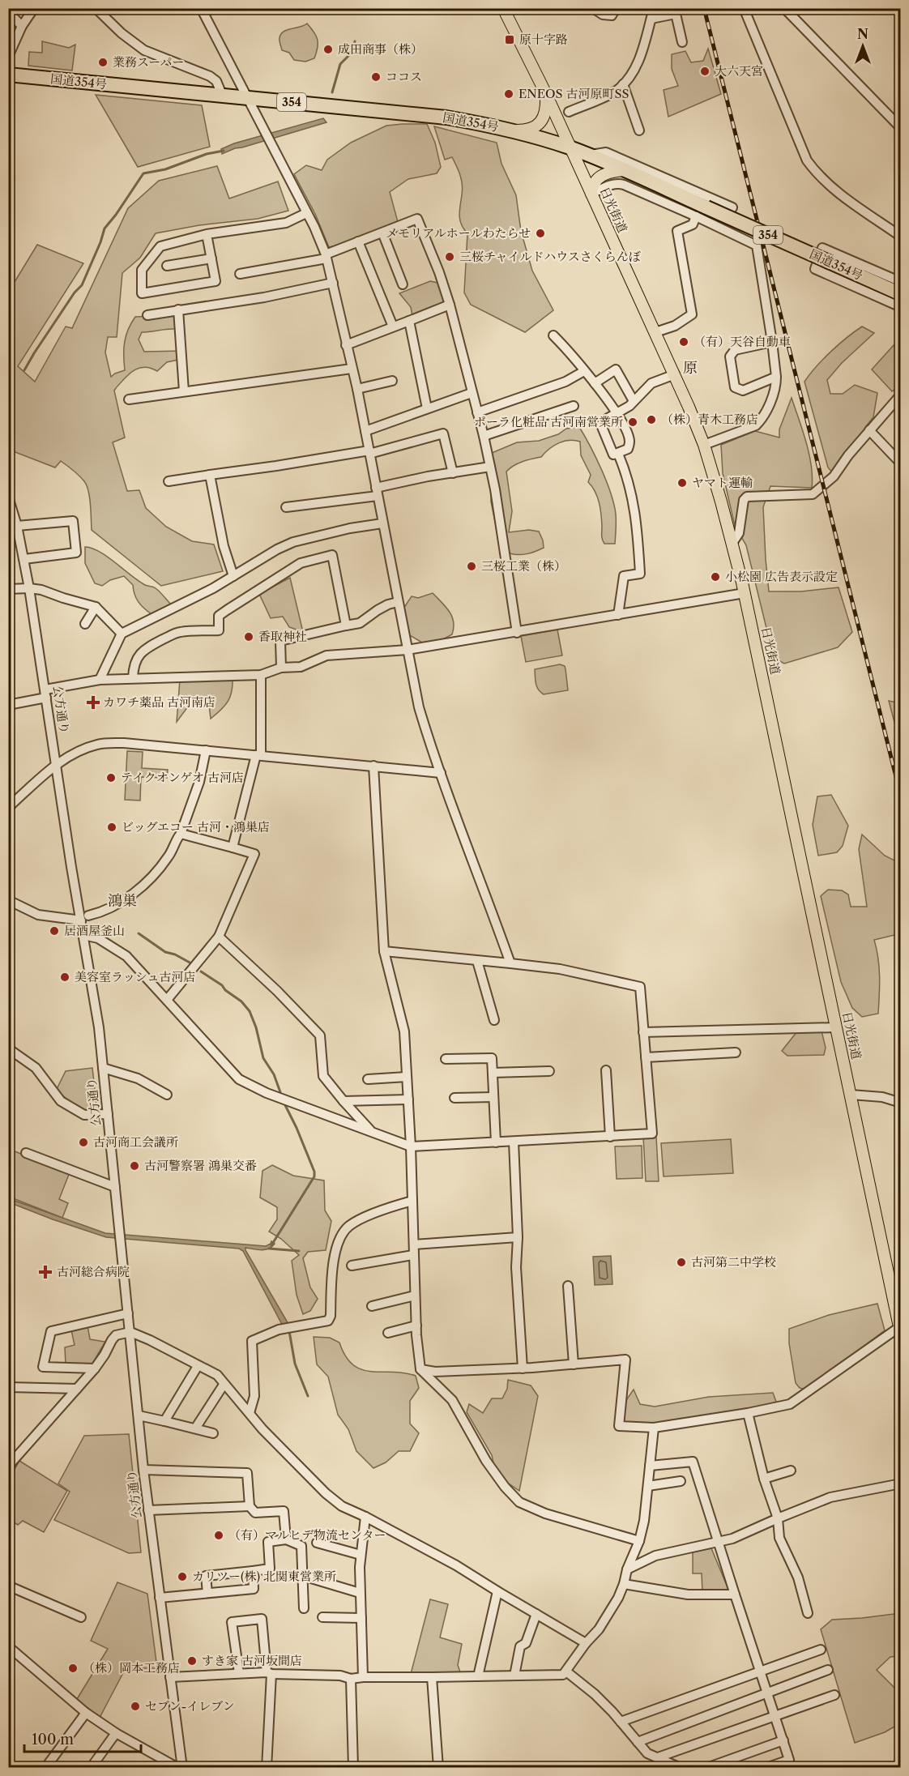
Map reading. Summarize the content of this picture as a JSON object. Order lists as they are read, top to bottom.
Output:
{
  "streets": {
    "highway": ["国道354号", "354"],
    "main road": ["日光街道"],
    "street": ["公方通り"]
  },
  "crossings": [
    ["国道354号", "日光街道"]
  ],
  "districts": ["原", "鴻巣"],
  "places": {
    "transit": ["原十字路"],
    "other": [
      "成田商事（株）",
      "業務スーパー",
      "大六天宮",
      "ココス",
      "ENEOS 古河原町SS",
      "メモリアルホールわたらせ",
      "三桜チャイルドハウスさくらんぼ",
      "（有）天谷自動車",
      "（株）青木工務店",
      "ポーラ化粧品 古河南営業所",
      "ヤマト運輸",
      "三桜工業（株）",
      "小松園 広告表示設定",
      "香取神社",
      "テイクオンゲオ 古河店",
      "ビッグエコー 古河・鴻巣店",
      "居酒屋釜山",
      "美容室ラッシュ古河店",
      "古河商工会議所",
      "古河警察署 鴻巣交番",
      "古河第二中学校",
      "（有）マルヒデ物流センター",
      "カリツー(株) 北関東営業所",
      "すき家 古河坂間店",
      "（株）岡本工務店",
      "セブン-イレブン"
    ],
    "health": ["カワチ薬品 古河南店", "古河総合病院"]
  },
  "scale_bar": "100 m",
  "north": "top"
}
